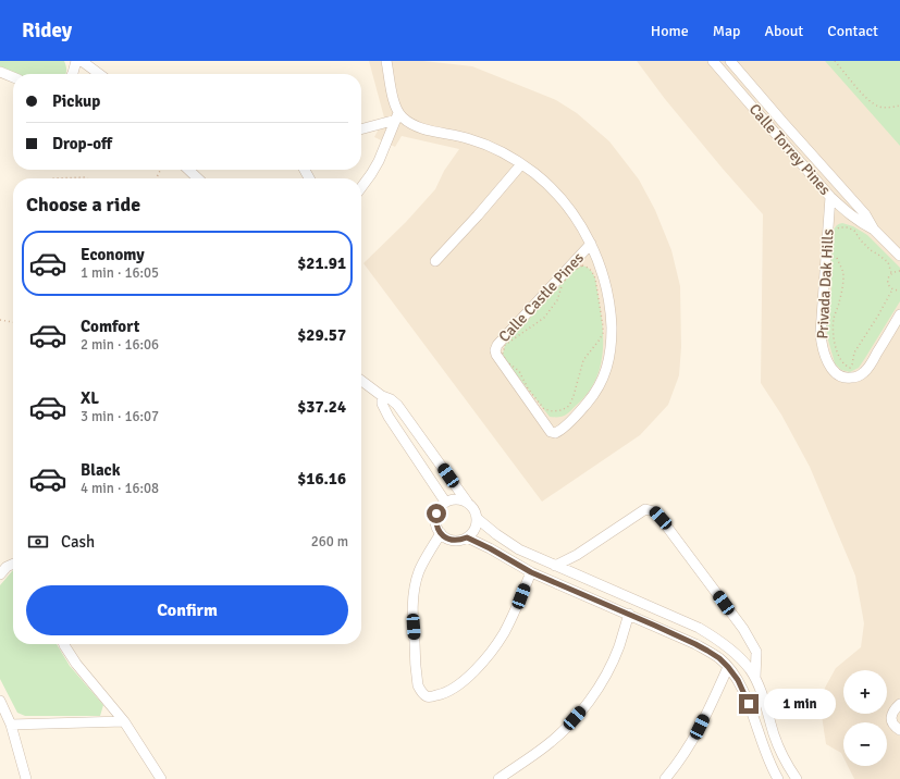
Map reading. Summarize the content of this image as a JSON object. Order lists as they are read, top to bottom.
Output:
{
  "streets": {
    "street": ["Calle Torrey Pines", "Privada Dak Hills", "Calle Castle Pines"]
  },
  "crossings": [
    ["Calle Torrey Pines", "Privada Dak Hills"]
  ],
  "page": {
    "header": "Ridey",
    "nav": [
      "Home",
      "Map",
      "About",
      "Contact"
    ],
    "banner": ["Pickup", "Drop-off"],
    "heading": "Choose a ride",
    "list": [
      {
        "name": "Economy",
        "note": "1 min · 16:05",
        "value": "$21.91"
      },
      {
        "name": "Comfort",
        "note": "2 min · 16:06",
        "value": "$29.57"
      },
      {
        "name": "XL",
        "note": "3 min · 16:07",
        "value": "$37.24"
      },
      {
        "name": "Black",
        "note": "4 min · 16:08",
        "value": "$16.16"
      }
    ],
    "pay": ["Cash", "260 m"],
    "buttons": "Confirm",
    "map_buttons": ["+", "−"],
    "bubble": "1 min"
  }
}
